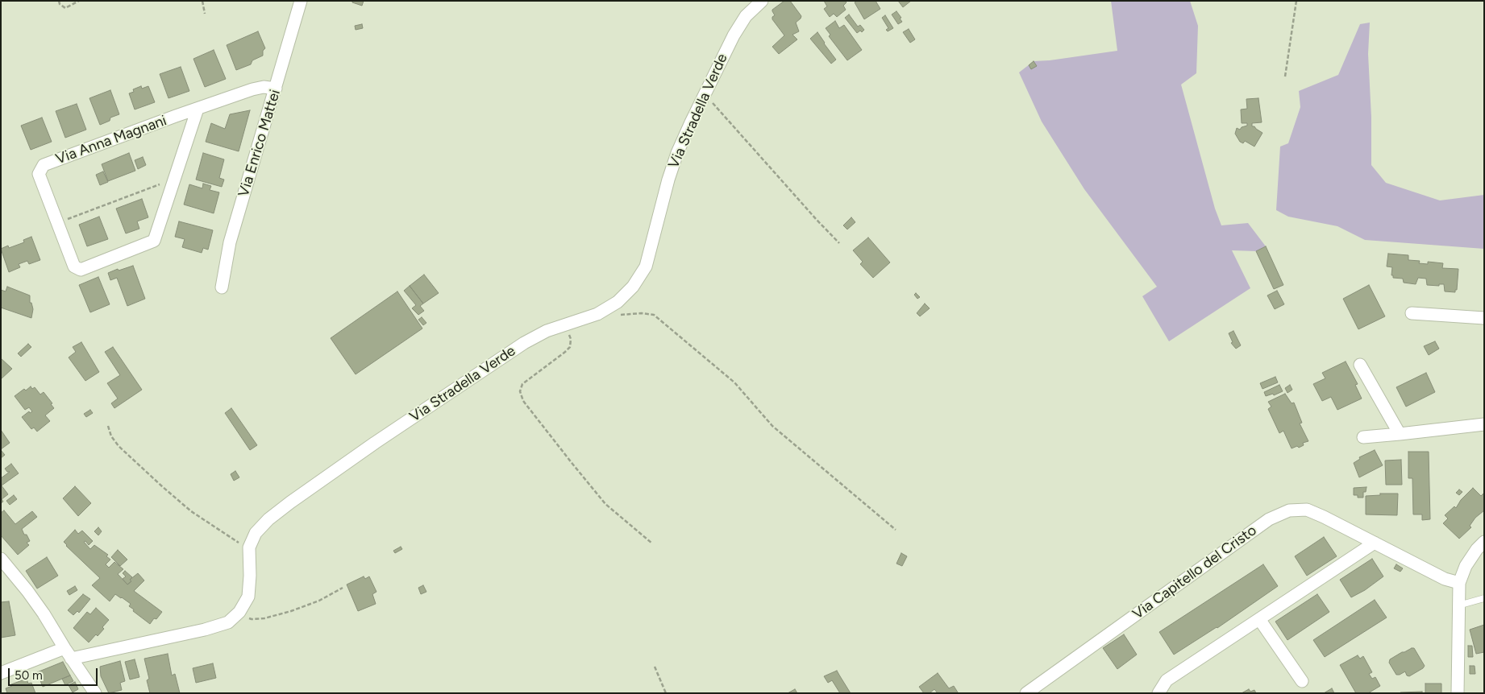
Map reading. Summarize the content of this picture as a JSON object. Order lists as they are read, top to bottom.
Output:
{
  "streets": {
    "street": [
      "Via Stradella Verde",
      "Via Anna Magnani",
      "Via Enrico Mattei",
      "Via Capitello del Cristo"
    ]
  },
  "crossings": [
    ["Via Anna Magnani", "Via Enrico Mattei"]
  ],
  "scale_bar": "50 m"
}
